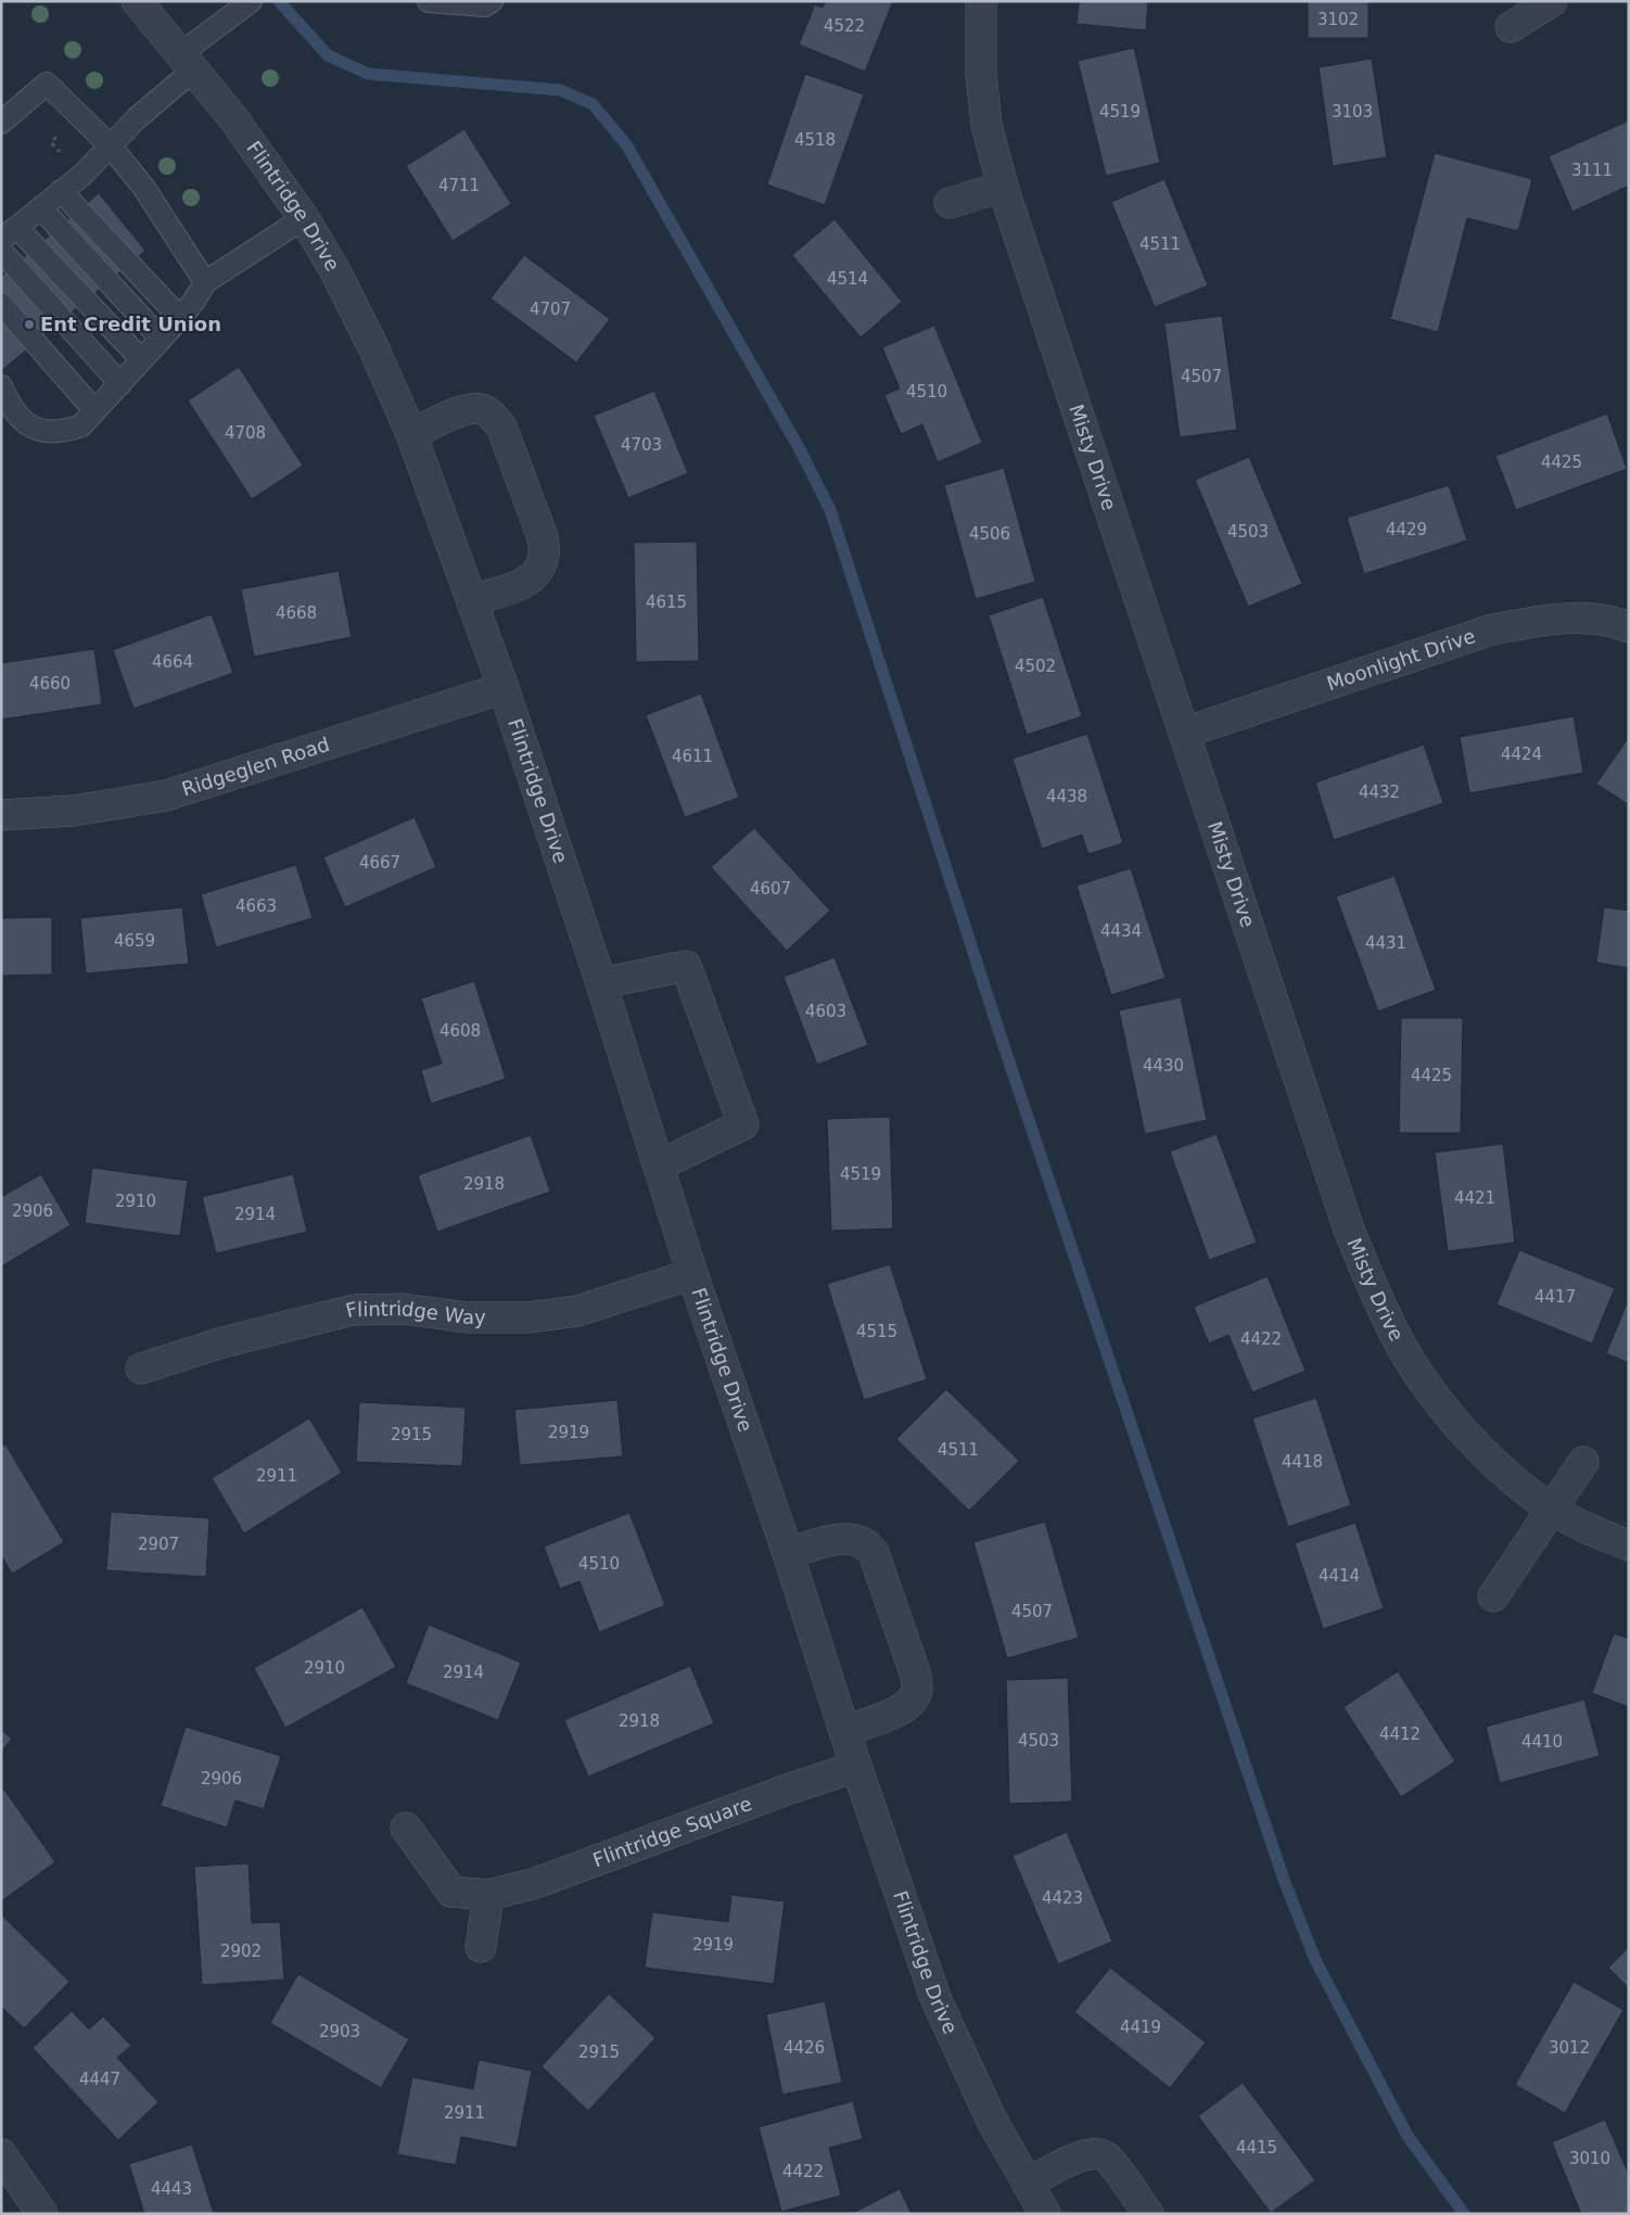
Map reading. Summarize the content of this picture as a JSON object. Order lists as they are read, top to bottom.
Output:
{
  "streets": {
    "street": [
      "Flintridge Drive",
      "Misty Drive",
      "Moonlight Drive",
      "Ridgeglen Road",
      "Flintridge Way",
      "Flintridge Square"
    ]
  },
  "crossings": [
    ["Flintridge Drive", "Ridgeglen Road"],
    ["Flintridge Drive", "Flintridge Way"],
    ["Flintridge Drive", "Flintridge Square"],
    ["Misty Drive", "Moonlight Drive"]
  ],
  "places": ["Ent Credit Union"],
  "house_numbers": [
    "3102",
    "4522",
    "4519",
    "3103",
    "4518",
    "3111",
    "4711",
    "4511",
    "4514",
    "4707",
    "4507",
    "4510",
    "4708",
    "4703",
    "4425",
    "4429",
    "4503",
    "4506",
    "4615",
    "4668",
    "4664",
    "4502",
    "4660",
    "4424",
    "4611",
    "4432",
    "4438",
    "4667",
    "4607",
    "4663",
    "4434",
    "4659",
    "4431",
    "4603",
    "4608",
    "4430",
    "4425",
    "4519",
    "2918",
    "4421",
    "2910",
    "2906",
    "2914",
    "4417",
    "4515",
    "4422",
    "2919",
    "2915",
    "4511",
    "4418",
    "2911",
    "2907",
    "4510",
    "4414",
    "4507",
    "2910",
    "2914",
    "2918",
    "4412",
    "4503",
    "4410",
    "2906",
    "4423",
    "2919",
    "2902",
    "4419",
    "2903",
    "4426",
    "3012",
    "2915",
    "4447",
    "2911",
    "4415",
    "3010",
    "4422",
    "4443"
  ]
}
